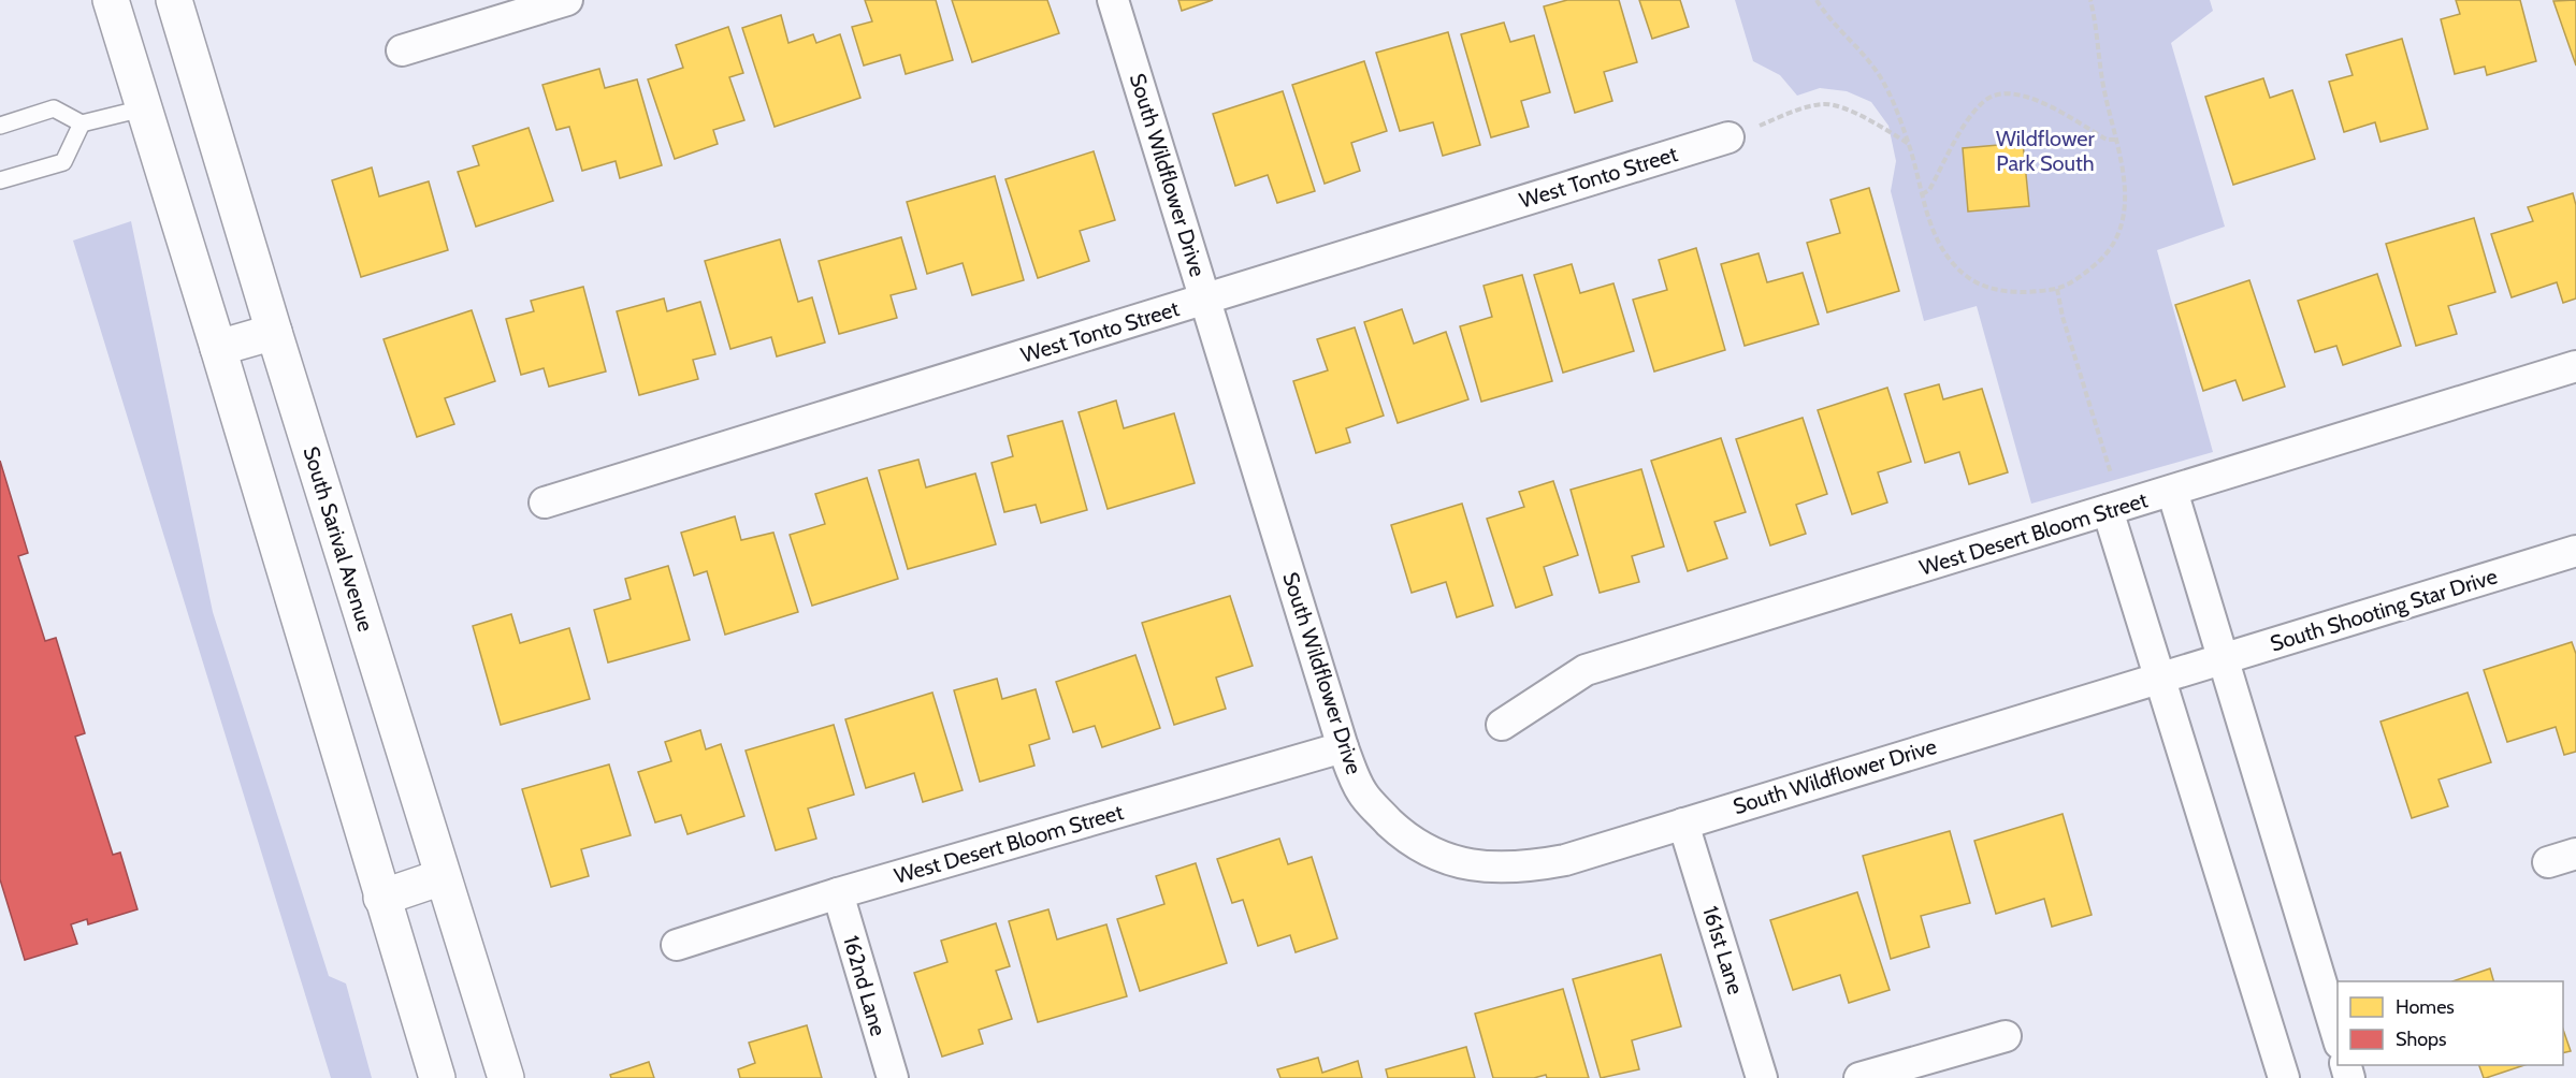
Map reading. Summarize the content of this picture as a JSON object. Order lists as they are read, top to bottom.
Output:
{
  "streets": {
    "main road": ["South Sarival Avenue"],
    "street": [
      "South Wildflower Drive",
      "West Tonto Street",
      "West Desert Bloom Street",
      "South Shooting Star Drive",
      "161st Lane",
      "162nd Lane"
    ]
  },
  "crossings": [
    ["South Wildflower Drive", "West Tonto Street"],
    ["South Wildflower Drive", "West Desert Bloom Street"],
    ["South Wildflower Drive", "South Shooting Star Drive"],
    ["South Wildflower Drive", "161st Lane"],
    ["West Desert Bloom Street", "162nd Lane"]
  ],
  "parks": ["Wildflower Park South"],
  "legend": ["Homes", "Shops"]
}
